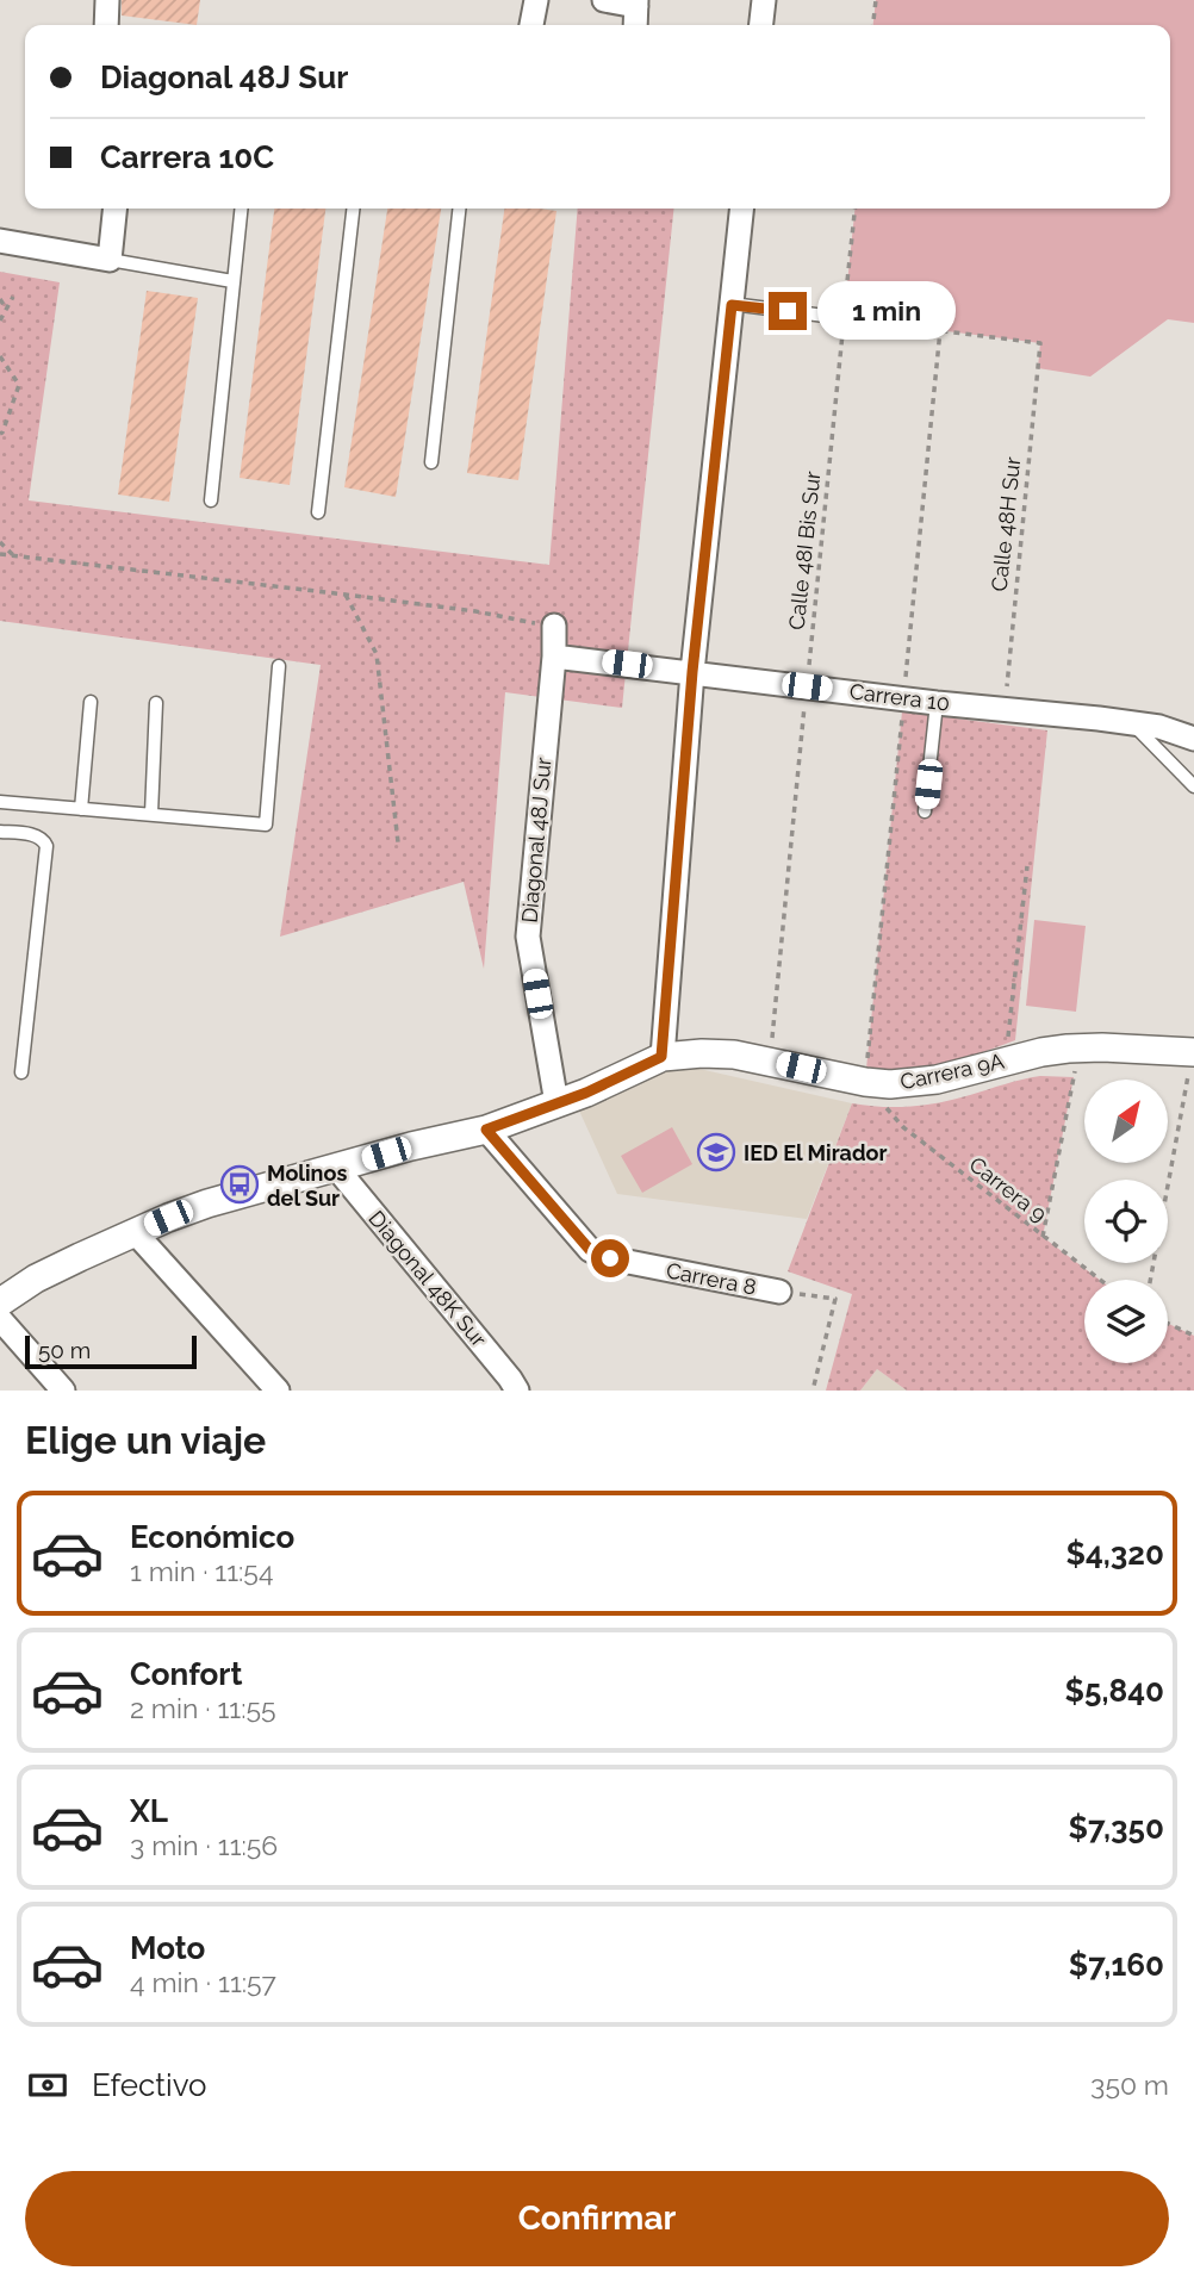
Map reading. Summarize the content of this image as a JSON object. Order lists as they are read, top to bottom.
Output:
{
  "streets": {
    "street": [
      "Carrera 10",
      "Diagonal 48J Sur",
      "Carrera 9A",
      "Diagonal 48K Sur",
      "Carrera 8"
    ],
    "path": ["Calle 48H Sur", "Calle 48I Bis Sur", "Carrera 9"]
  },
  "crossings": [
    ["Calle 48H Sur", "Calle 48I Bis Sur"],
    ["Calle 48H Sur", "Carrera 10"],
    ["Calle 48I Bis Sur", "Carrera 10"],
    ["Carrera 10", "Diagonal 48J Sur"],
    ["Diagonal 48J Sur", "Carrera 9A"],
    ["Carrera 9A", "Diagonal 48K Sur"],
    ["Carrera 9A", "Carrera 8"]
  ],
  "places": {
    "school or university": ["IED El Mirador"],
    "bus stop": ["Molinos del Sur"]
  },
  "scale_bar": "50 m",
  "north": "top right",
  "page": {
    "banner": ["Diagonal 48J Sur", "Carrera 10C"],
    "bubble": "1 min",
    "scale": "50 m",
    "heading": "Elige un viaje",
    "list": [
      {
        "name": "Económico",
        "note": "1 min · 11:54",
        "value": "$4,320"
      },
      {
        "name": "Confort",
        "note": "2 min · 11:55",
        "value": "$5,840"
      },
      {
        "name": "XL",
        "note": "3 min · 11:56",
        "value": "$7,350"
      },
      {
        "name": "Moto",
        "note": "4 min · 11:57",
        "value": "$7,160"
      }
    ],
    "pay": ["Efectivo", "350 m"],
    "buttons": "Confirmar"
  }
}
